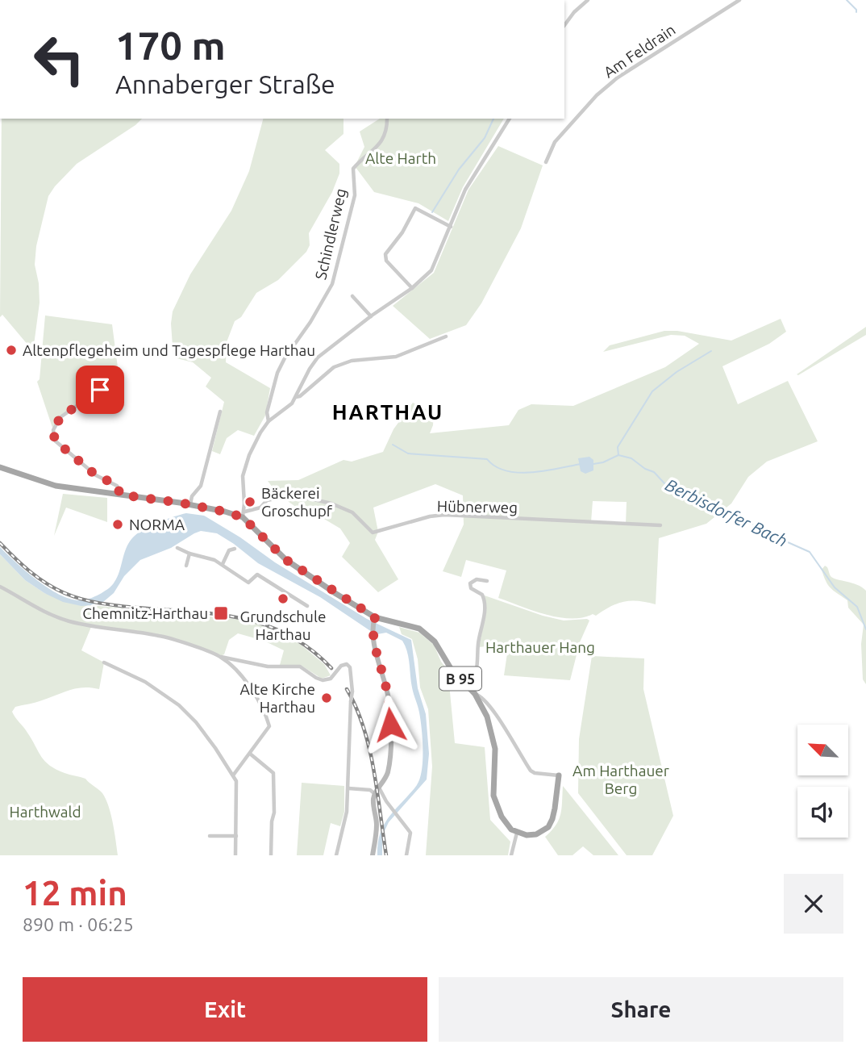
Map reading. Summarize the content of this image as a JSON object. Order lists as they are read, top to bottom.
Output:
{
  "streets": {
    "main road": ["B 95"],
    "street": ["Am Feldrain", "Schindlerweg", "Hübnerweg"]
  },
  "crossings": [
    ["Hübnerweg", "B 95"]
  ],
  "districts": ["HARTHAU"],
  "water": ["Berbisdorfer Bach"],
  "parks": [
    "Alte Harth",
    "Harthauer Hang",
    "Am Harthauer Berg",
    "Harthwald"
  ],
  "places": {
    "other": [
      "Altenpflegeheim und Tagespflege Harthau",
      "Bäckerei Groschupf",
      "NORMA",
      "Grundschule Harthau",
      "Alte Kirche Harthau"
    ],
    "transit": ["Chemnitz-Harthau"]
  },
  "north": "top left",
  "page": {
    "turn": ["170 m", "Annaberger Straße"],
    "heading": ["12 min", "890 m · 06:25"],
    "buttons": ["Exit", "Share"]
  }
}
